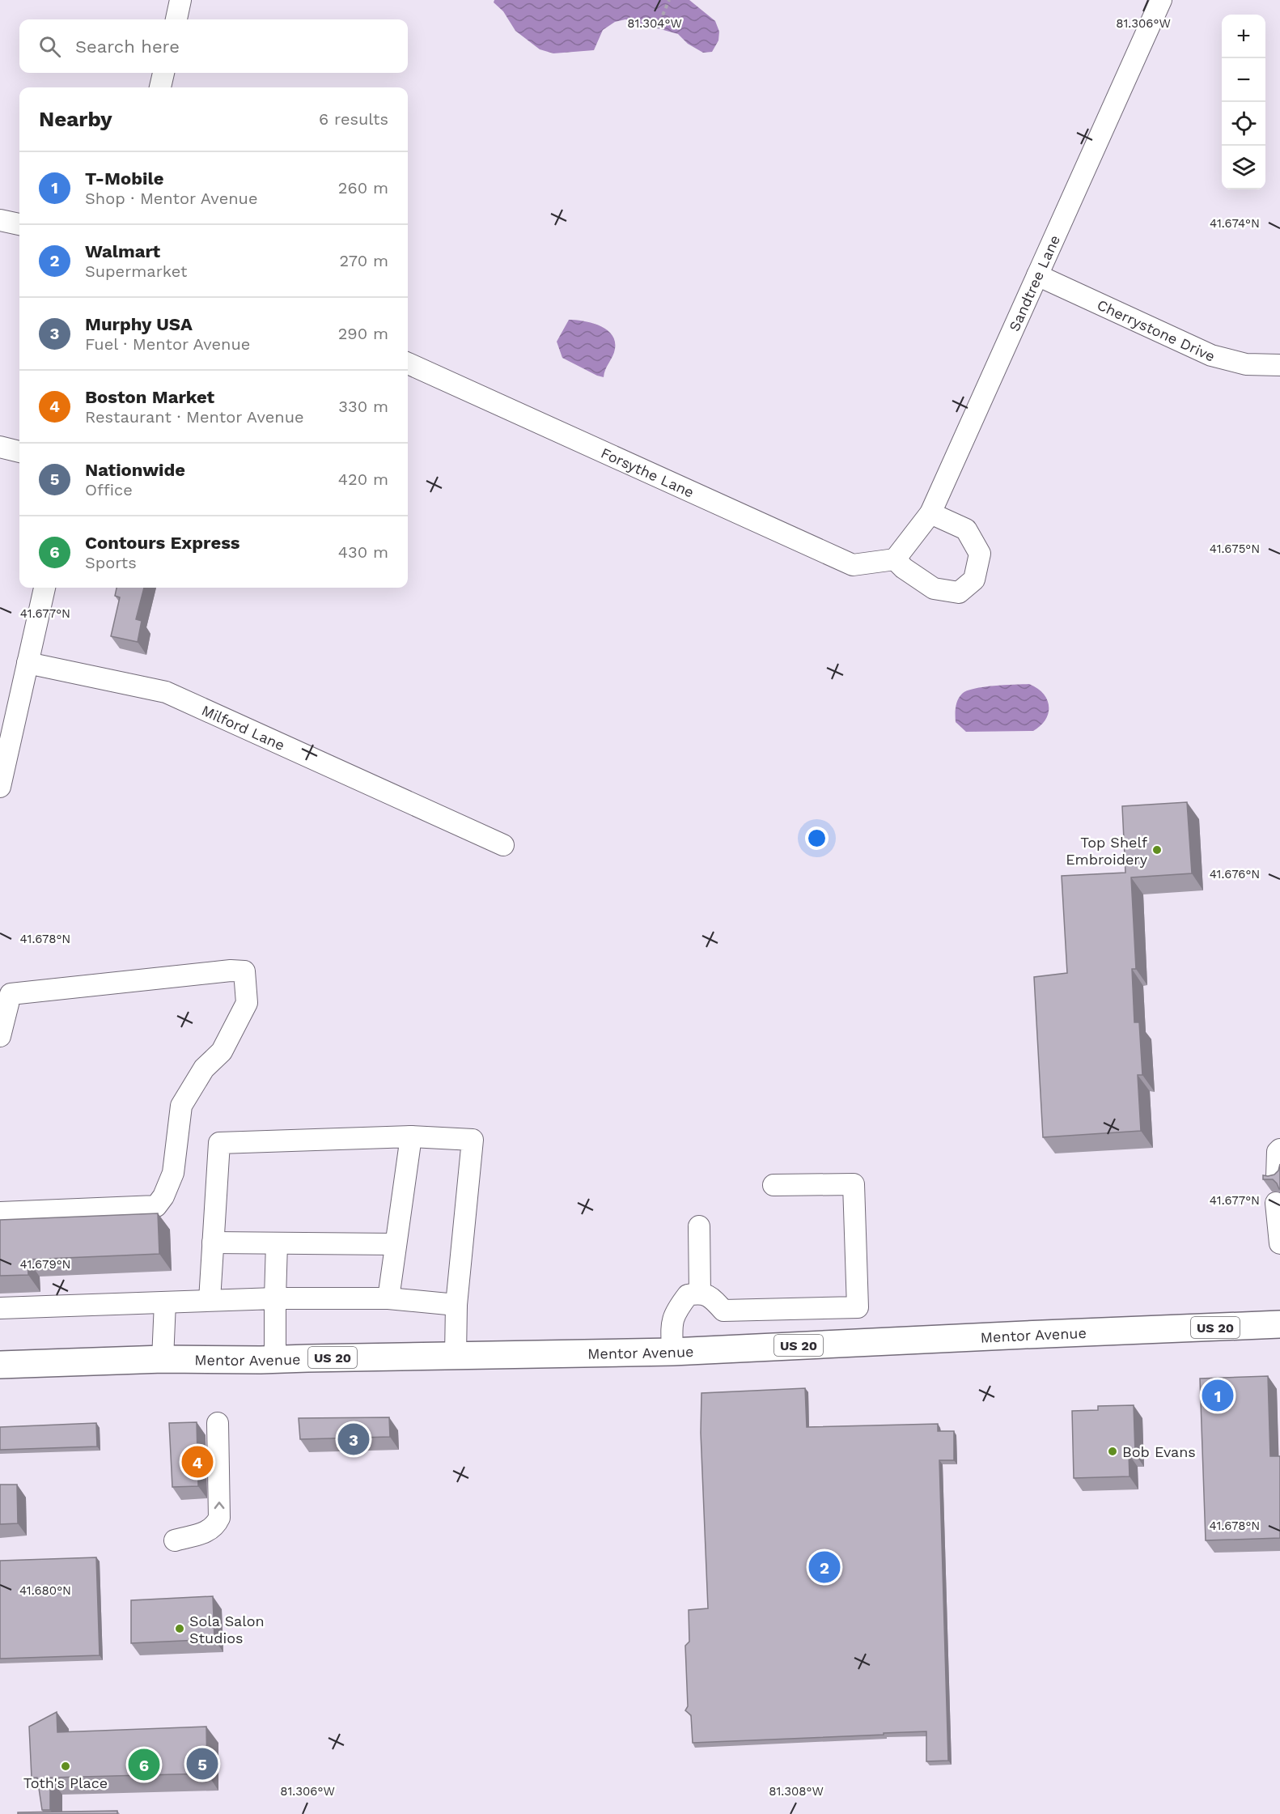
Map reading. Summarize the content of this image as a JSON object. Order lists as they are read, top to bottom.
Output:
{
  "streets": {
    "main road": ["US 20", "Mentor Avenue"],
    "street": [
      "Sandtree Lane",
      "Cherrystone Drive",
      "Forsythe Lane",
      "Milford Lane"
    ]
  },
  "crossings": [
    ["Sandtree Lane", "Cherrystone Drive"],
    ["Sandtree Lane", "Forsythe Lane"]
  ],
  "places": [
    "Top Shelf Embroidery",
    "Bob Evans",
    "Sola Salon Studios",
    "Toth's Place"
  ],
  "page": {
    "map_buttons": ["+", "−"],
    "search": "Search here",
    "heading": ["Nearby", "6 results"],
    "list": [
      {
        "mark": "1",
        "name": "T-Mobile",
        "note": "Shop · Mentor Avenue",
        "value": "260 m"
      },
      {
        "mark": "2",
        "name": "Walmart",
        "note": "Supermarket",
        "value": "270 m"
      },
      {
        "mark": "3",
        "name": "Murphy USA",
        "note": "Fuel · Mentor Avenue",
        "value": "290 m"
      },
      {
        "mark": "4",
        "name": "Boston Market",
        "note": "Restaurant · Mentor Avenue",
        "value": "330 m"
      },
      {
        "mark": "5",
        "name": "Nationwide",
        "note": "Office",
        "value": "420 m"
      },
      {
        "mark": "6",
        "name": "Contours Express",
        "note": "Sports",
        "value": "430 m"
      }
    ],
    "pins": [
      "1",
      "3",
      "4",
      "2",
      "5",
      "6"
    ]
  },
  "coordinates": [
    "81.304°W",
    "81.306°W",
    "41.674°N",
    "41.675°N",
    "41.677°N",
    "41.676°N",
    "41.678°N",
    "41.679°N",
    "41.680°N",
    "81.308°W"
  ]
}
